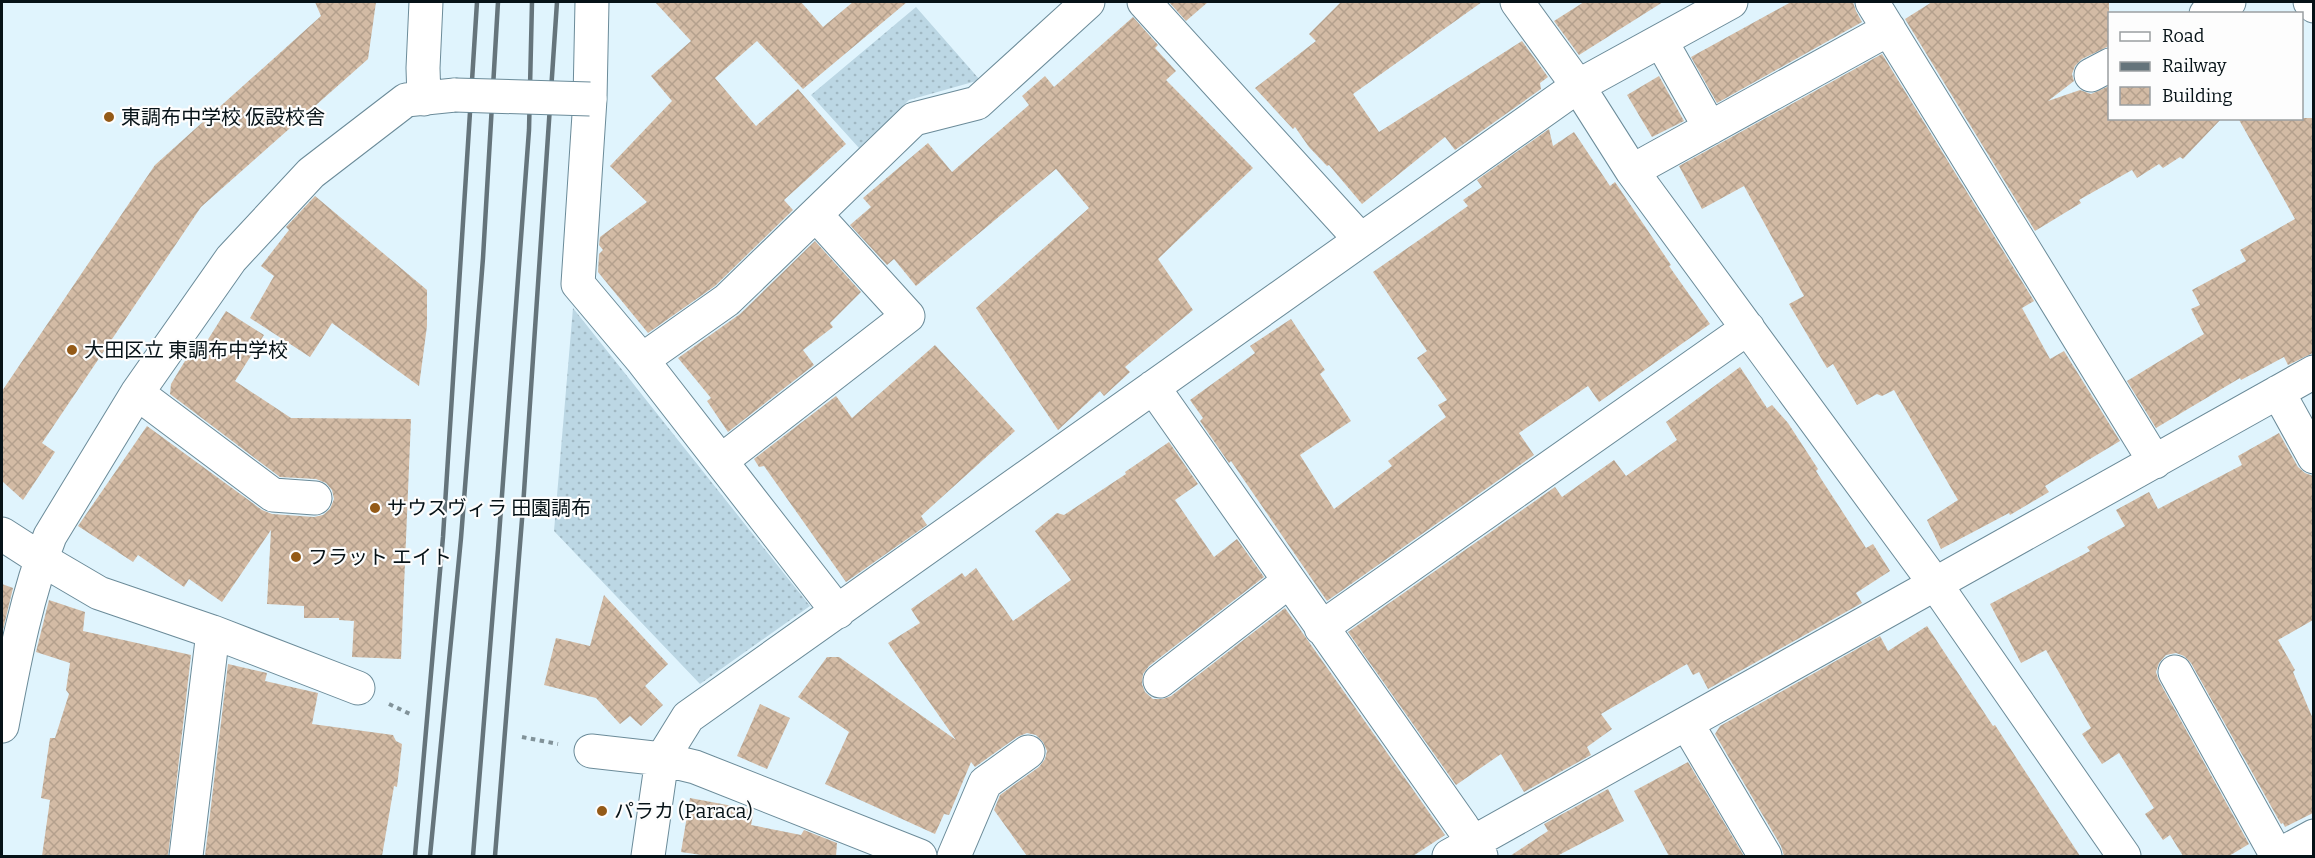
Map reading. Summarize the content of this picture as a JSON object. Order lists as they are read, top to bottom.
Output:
{
  "places": [
    "東調布中学校 仮設校舎",
    "大田区立 東調布中学校",
    "サウスヴィラ 田園調布",
    "フラット エイト",
    "パラカ (Paraca)"
  ],
  "legend": ["Road", "Railway", "Building"]
}
